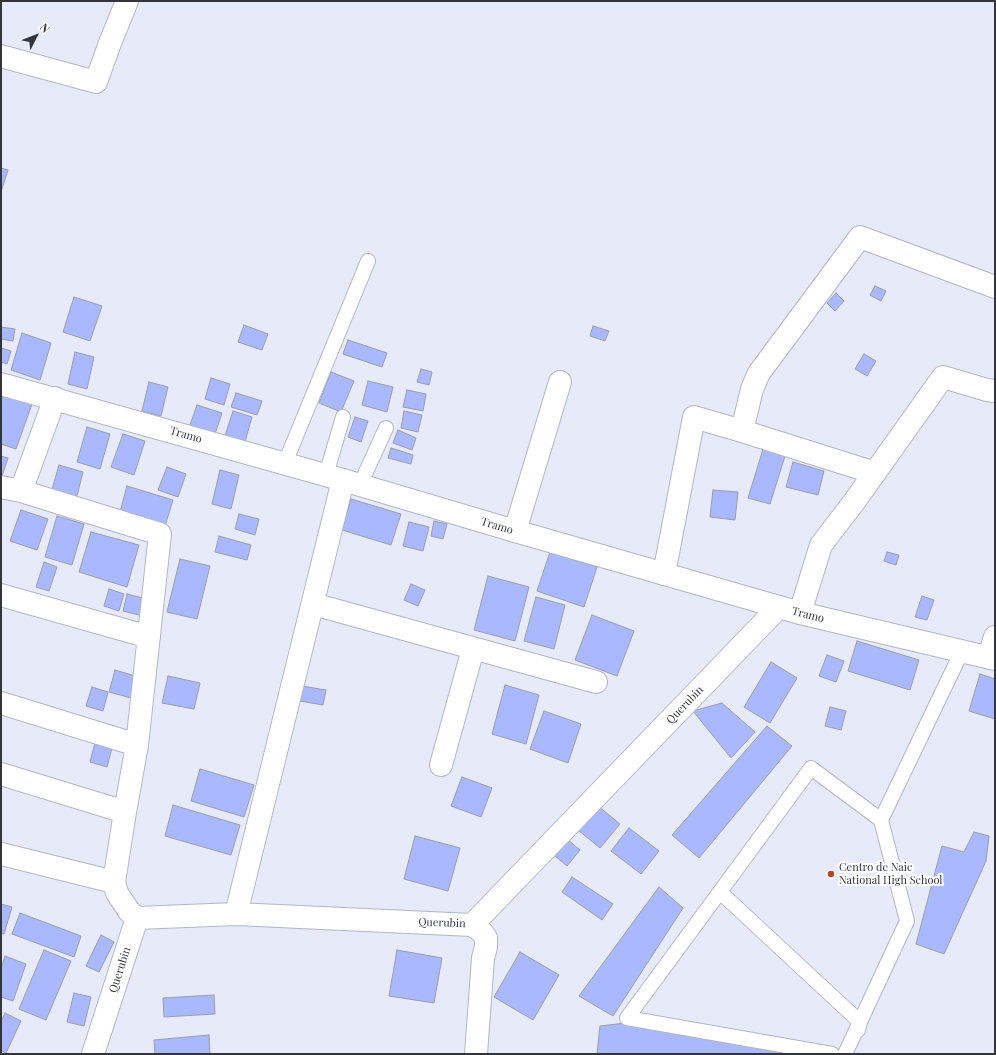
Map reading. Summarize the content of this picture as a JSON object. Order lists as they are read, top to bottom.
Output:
{
  "streets": {
    "street": ["Tramo", "Querubin"]
  },
  "crossings": [
    ["Tramo", "Querubin"]
  ],
  "places": ["Centro de Naic National High School"],
  "north": "top right"
}
